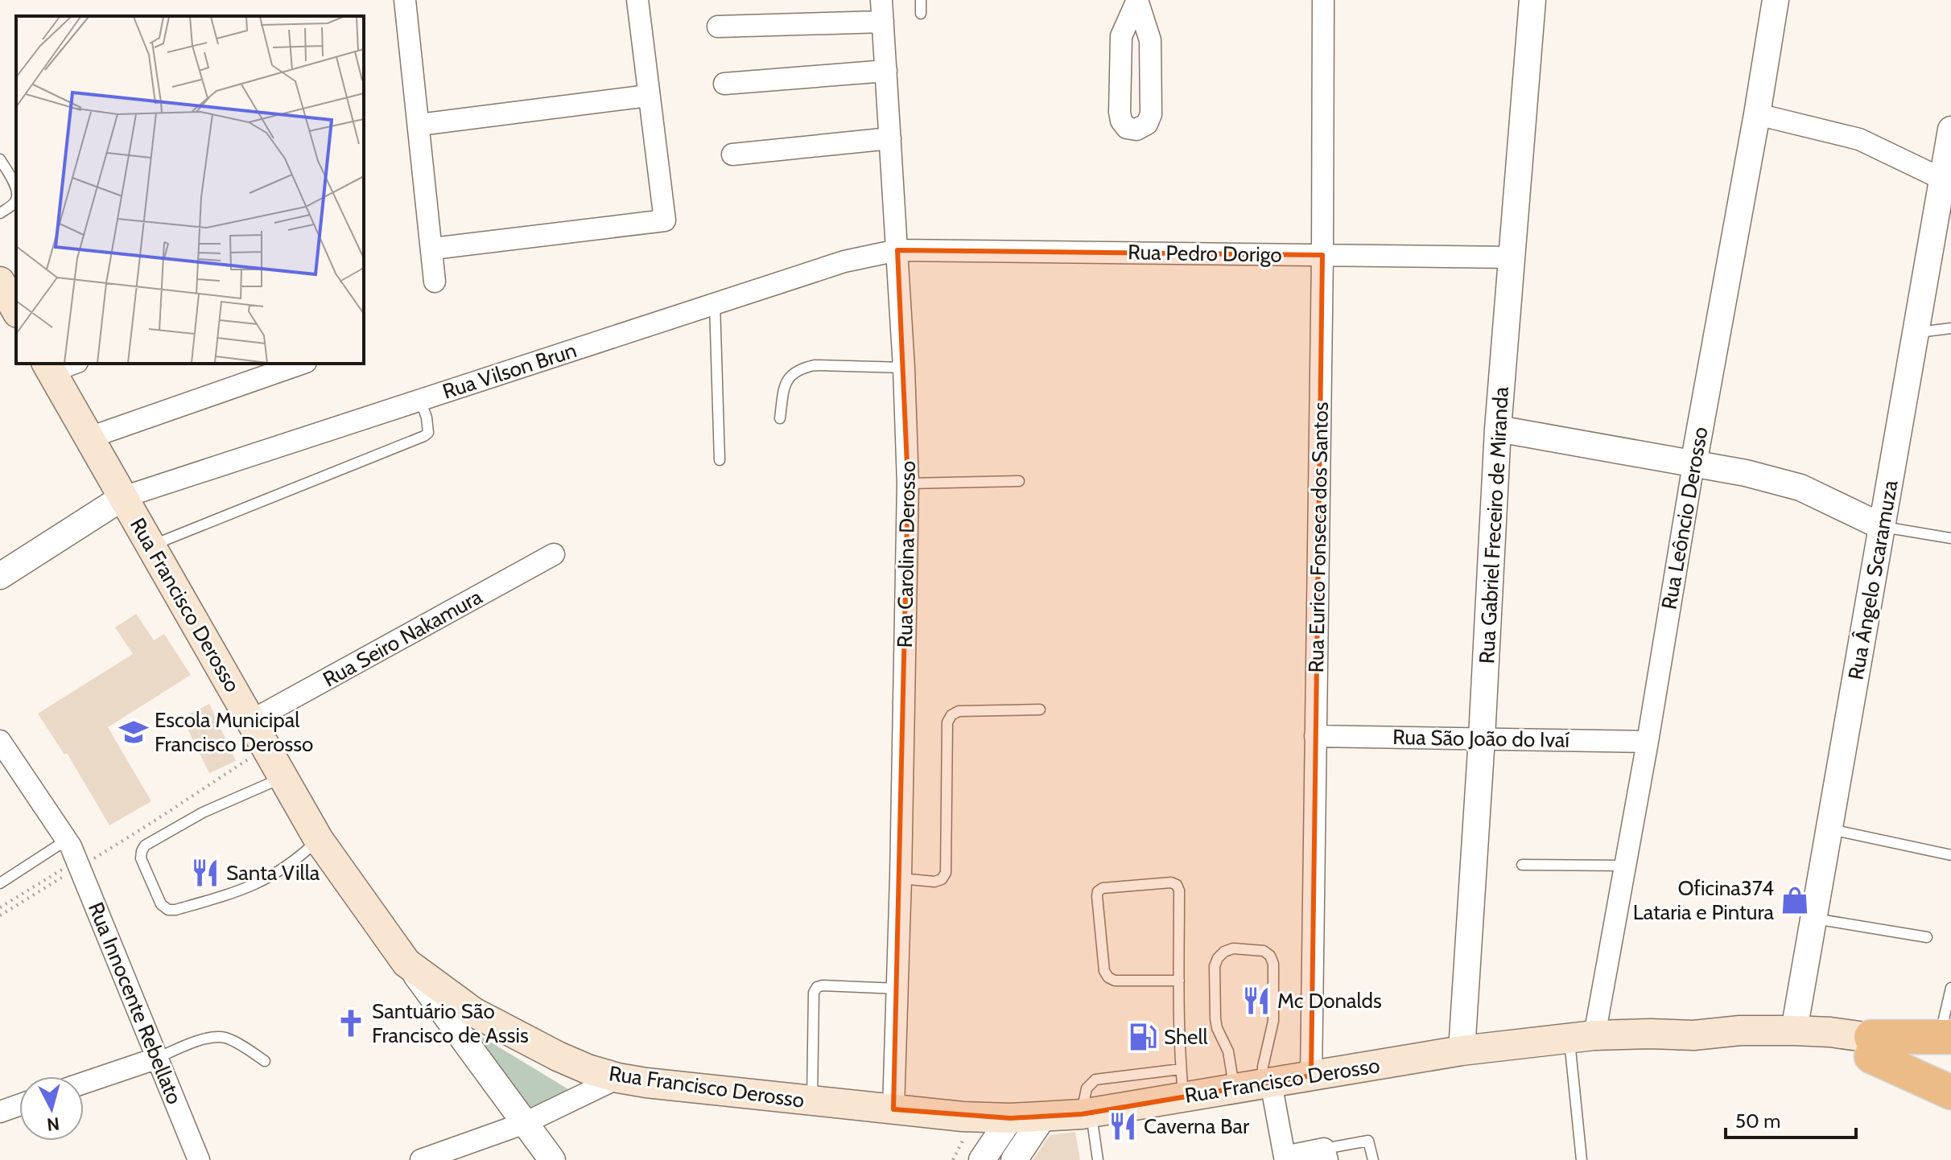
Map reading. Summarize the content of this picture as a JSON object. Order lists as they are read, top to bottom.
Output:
{
  "streets": {
    "main road": ["Rua Francisco Derosso"],
    "street": [
      "Rua Pedro Dorigo",
      "Rua Vilson Brun",
      "Rua Leôncio Derosso",
      "Rua Gabriel Freceiro de Miranda",
      "Rua Eurico Fonseca dos Santos",
      "Rua Carolina Derosso",
      "Rua Ângelo Scaramuza",
      "Rua Seiro Nakamura",
      "Rua São João do Ivaí",
      "Rua Innocente Rebellato"
    ]
  },
  "crossings": [
    ["Rua Pedro Dorigo", "Rua Vilson Brun"],
    ["Rua Pedro Dorigo", "Rua Gabriel Freceiro de Miranda"],
    ["Rua Pedro Dorigo", "Rua Eurico Fonseca dos Santos"],
    ["Rua Pedro Dorigo", "Rua Carolina Derosso"],
    ["Rua Vilson Brun", "Rua Carolina Derosso"],
    ["Rua Vilson Brun", "Rua Francisco Derosso"],
    ["Rua Leôncio Derosso", "Rua Francisco Derosso"],
    ["Rua Leôncio Derosso", "Rua São João do Ivaí"],
    ["Rua Gabriel Freceiro de Miranda", "Rua Francisco Derosso"],
    ["Rua Gabriel Freceiro de Miranda", "Rua São João do Ivaí"],
    ["Rua Eurico Fonseca dos Santos", "Rua Francisco Derosso"],
    ["Rua Eurico Fonseca dos Santos", "Rua São João do Ivaí"],
    ["Rua Carolina Derosso", "Rua Francisco Derosso"],
    ["Rua Ângelo Scaramuza", "Rua Francisco Derosso"],
    ["Rua Francisco Derosso", "Rua Seiro Nakamura"]
  ],
  "places": {
    "school or university": ["Escola Municipal Francisco Derosso"],
    "restaurant": ["Santa Villa", "Mc Donalds", "Caverna Bar"],
    "shop": ["Oficina374 Lataria e Pintura"],
    "church": ["Santuário São Francisco de Assis"],
    "fuel station": ["Shell"]
  },
  "scale_bar": "50 m",
  "north": "bottom"
}
